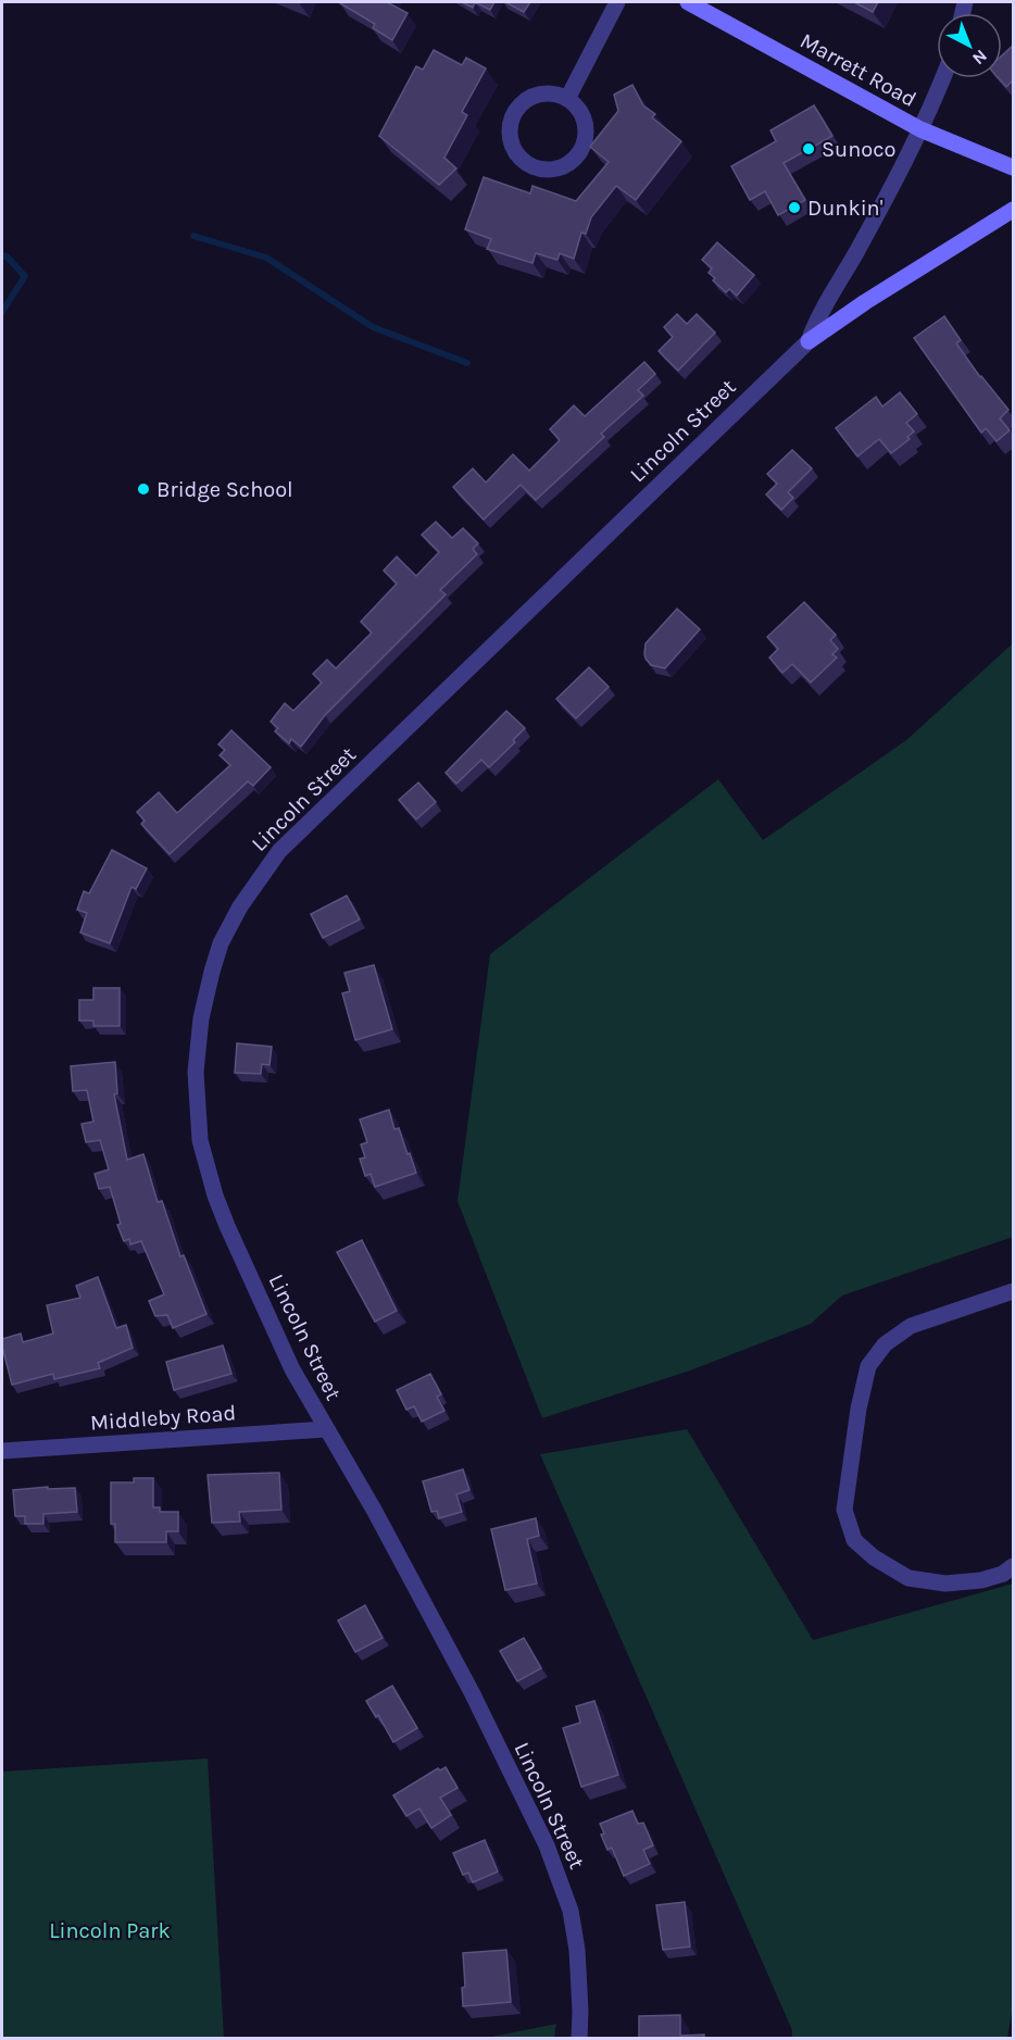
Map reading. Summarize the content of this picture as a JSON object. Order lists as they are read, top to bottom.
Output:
{
  "streets": {
    "main road": ["Marrett Road"],
    "street": ["Lincoln Street", "Middleby Road"]
  },
  "crossings": [
    ["Marrett Road", "Lincoln Street"],
    ["Lincoln Street", "Middleby Road"]
  ],
  "parks": ["Lincoln Park"],
  "places": ["Sunoco", "Dunkin'", "Bridge School"],
  "north": "bottom right"
}
